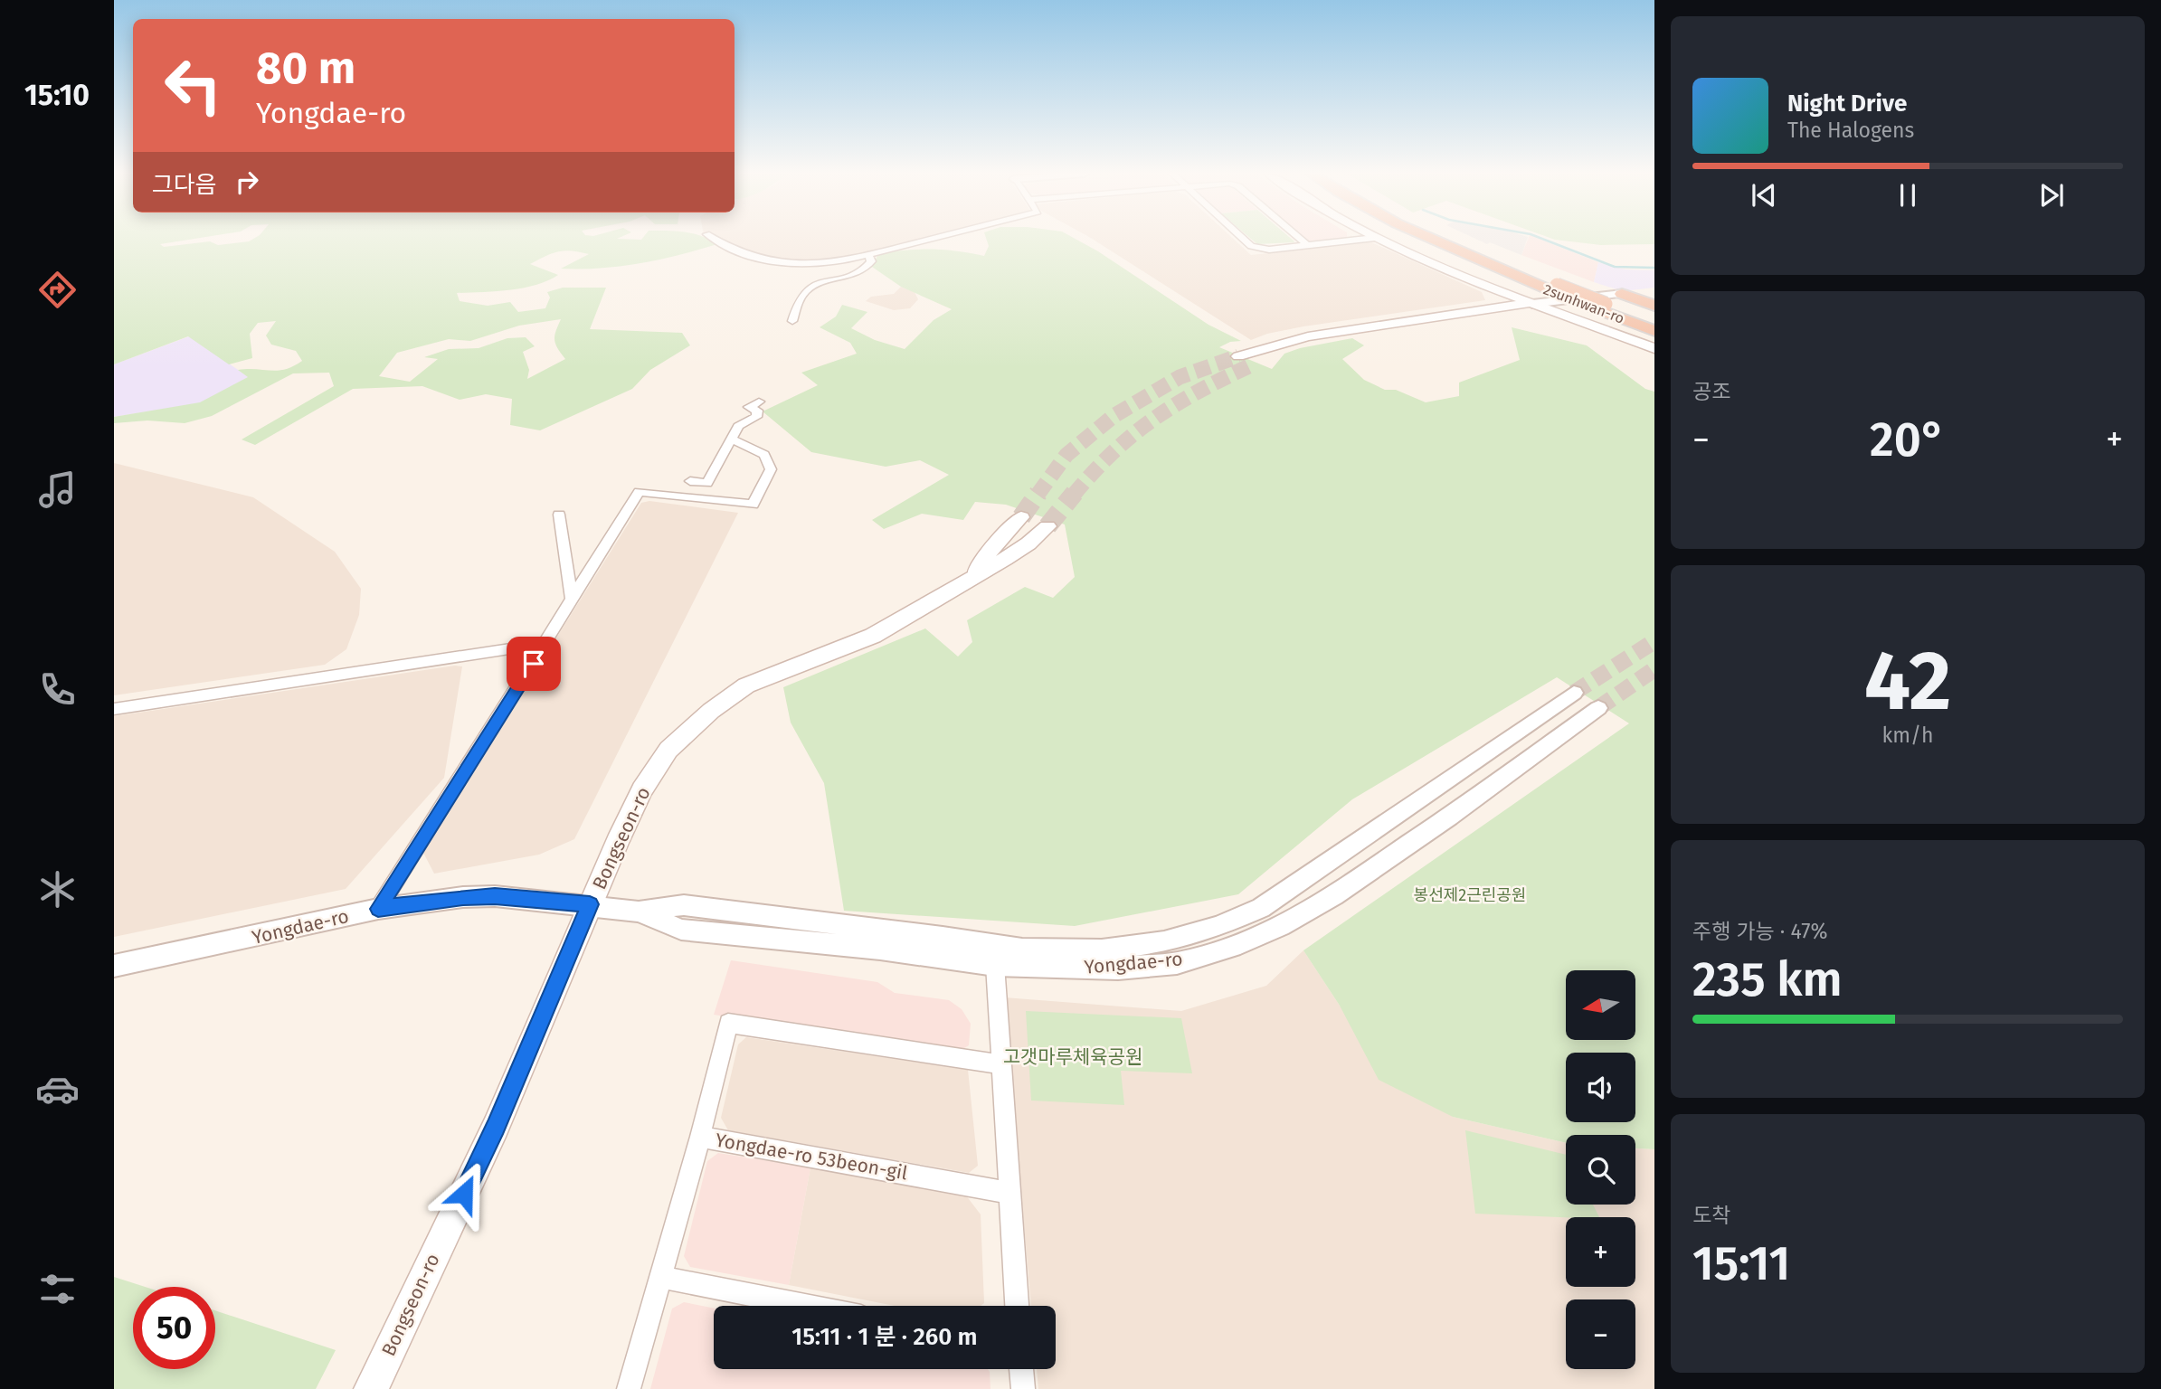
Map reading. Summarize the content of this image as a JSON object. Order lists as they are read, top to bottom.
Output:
{
  "streets": {
    "highway": ["2sunhwan-ro"],
    "main road": ["Bongseon-ro"],
    "street": ["Yongdae-ro", "Yongdae-ro 53beon-gil"]
  },
  "crossings": [
    ["Bongseon-ro", "Yongdae-ro"]
  ],
  "parks": ["봉선제2근린공원", "고갯마루체육공원"],
  "north": "left",
  "page": {
    "tabs": "15:10",
    "turn": ["80 m", "Yongdae-ro"],
    "song": ["Night Drive", "The Halogens"],
    "then": "그다음",
    "tile": [
      "공조",
      ["42", "km/h"],
      ["주행 가능 · 47%", "235 km"],
      ["도착", "15:11"]
    ],
    "heat": ["−", "20°", "+"],
    "map_buttons": ["+", "−"],
    "limit": "50",
    "trip": "15:11 · 1 분 · 260 m"
  }
}
